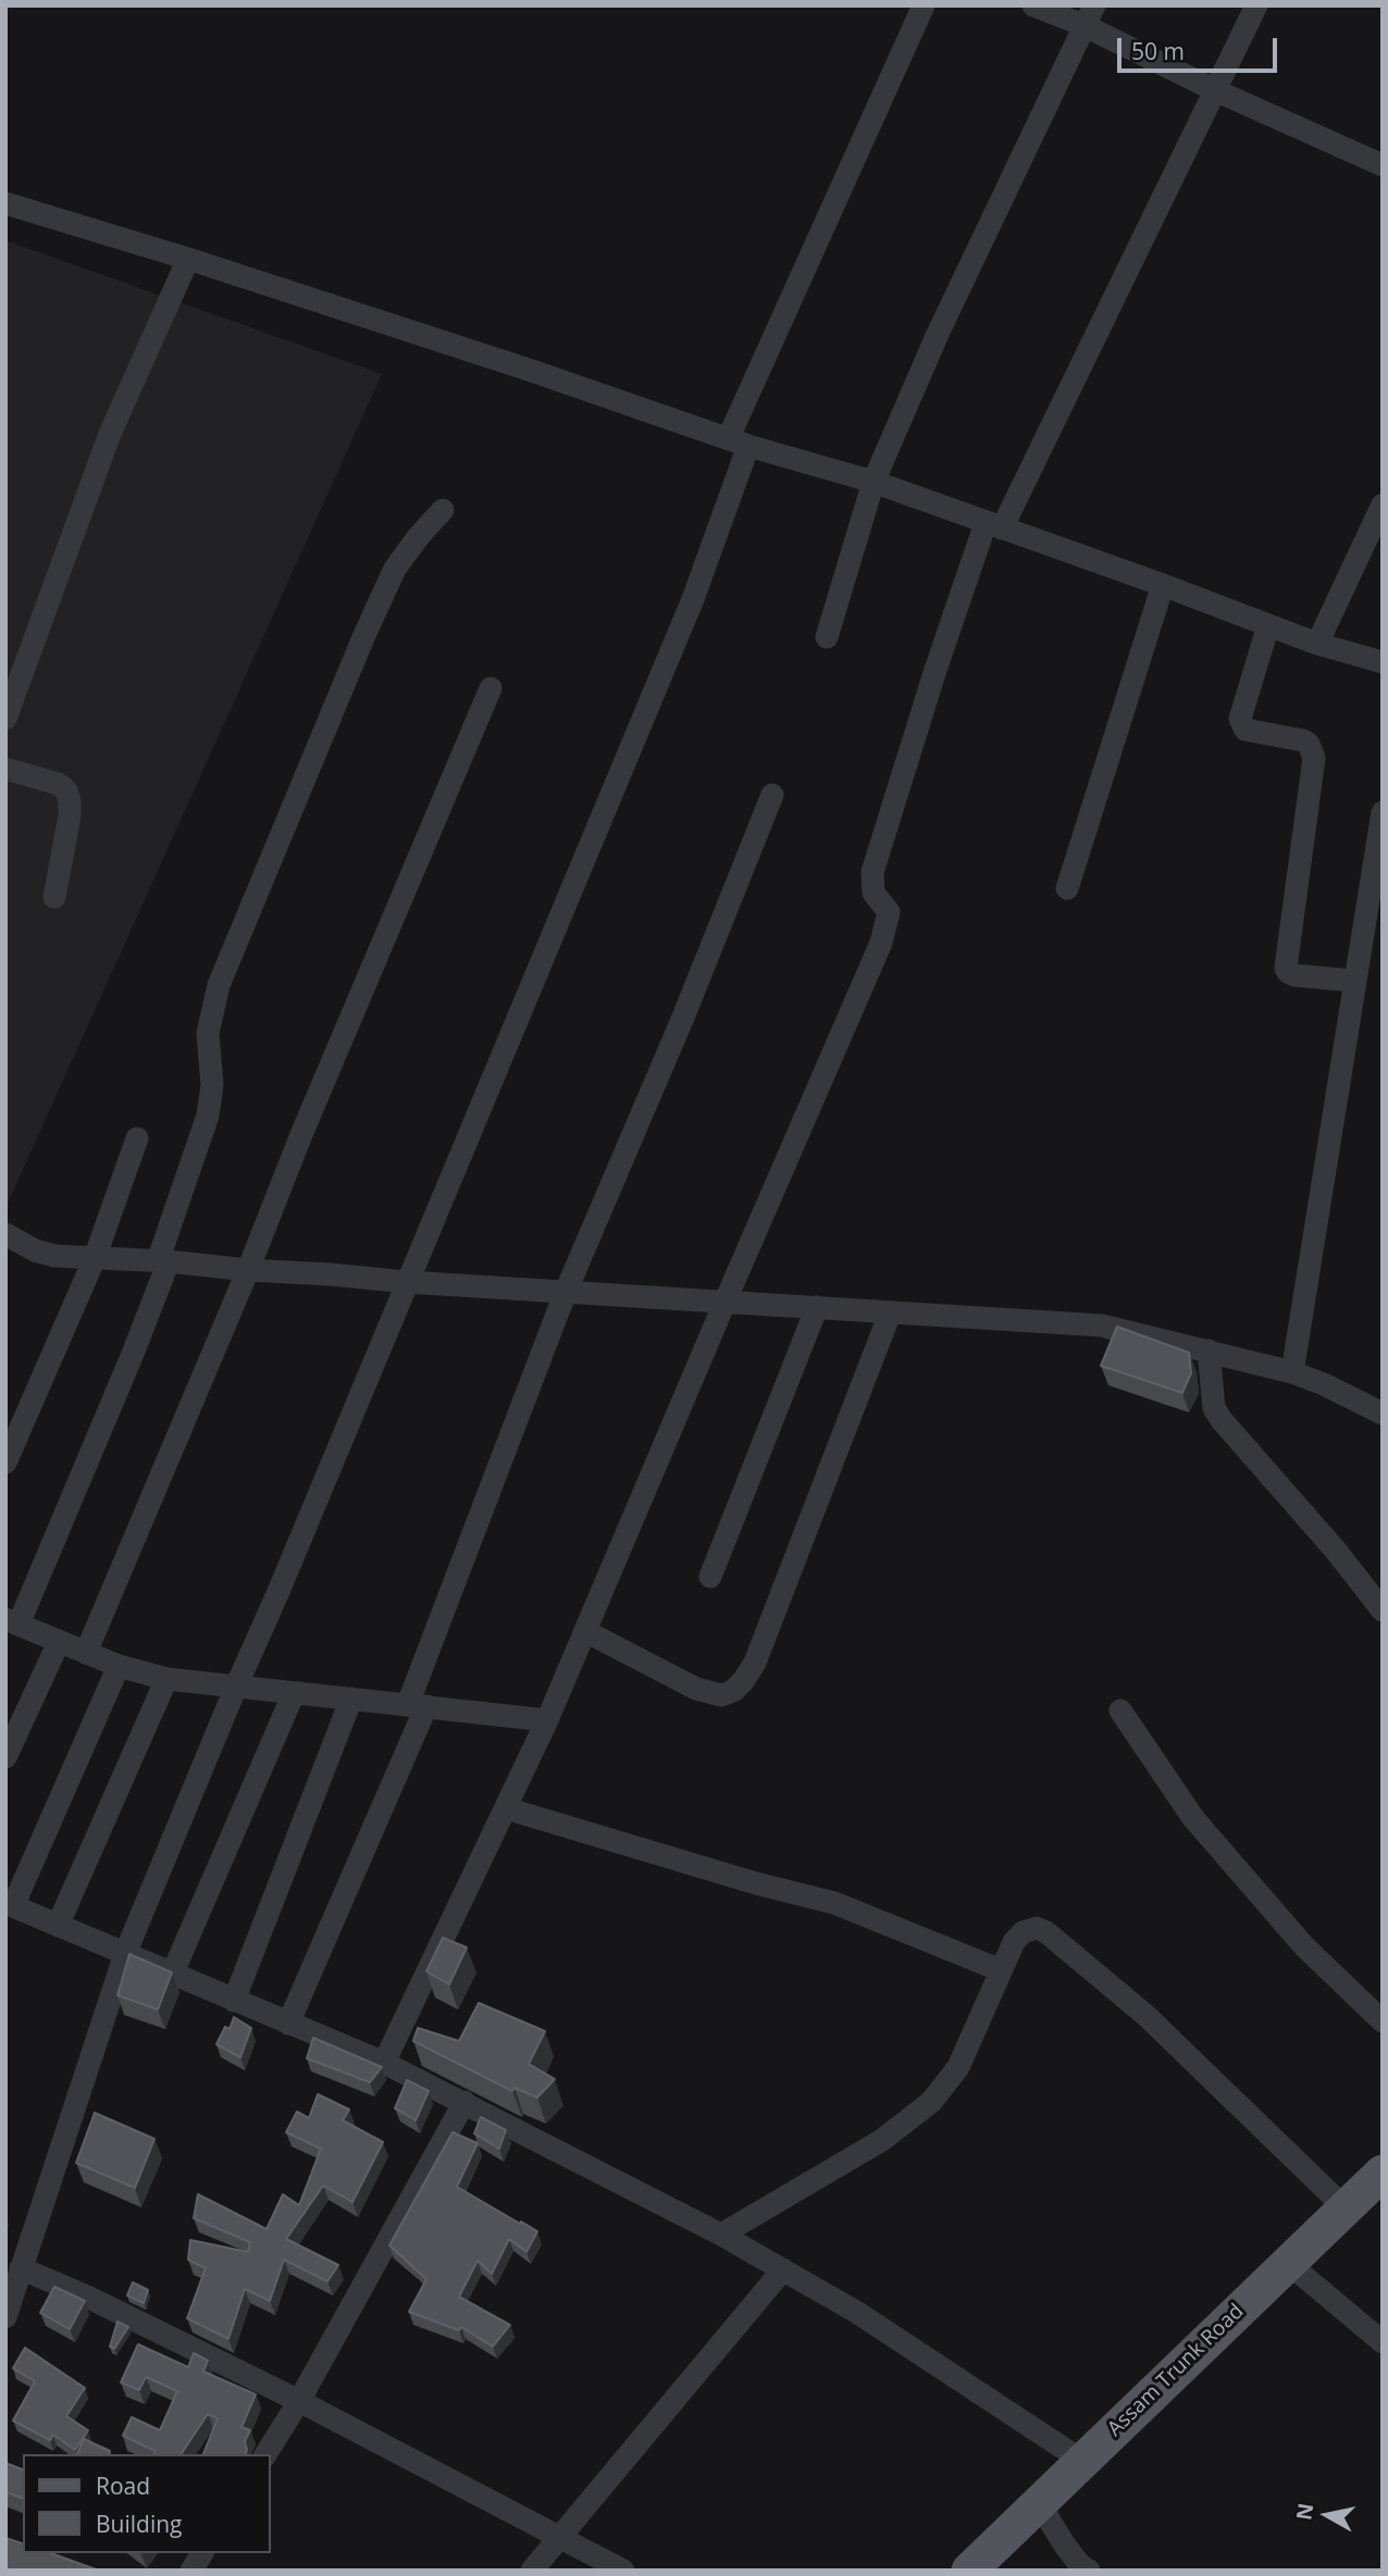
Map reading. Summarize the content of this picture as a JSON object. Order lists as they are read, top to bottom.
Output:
{
  "streets": {
    "main road": ["Assam Trunk Road"]
  },
  "legend": ["Road", "Building"],
  "scale_bar": "50 m",
  "north": "left"
}
